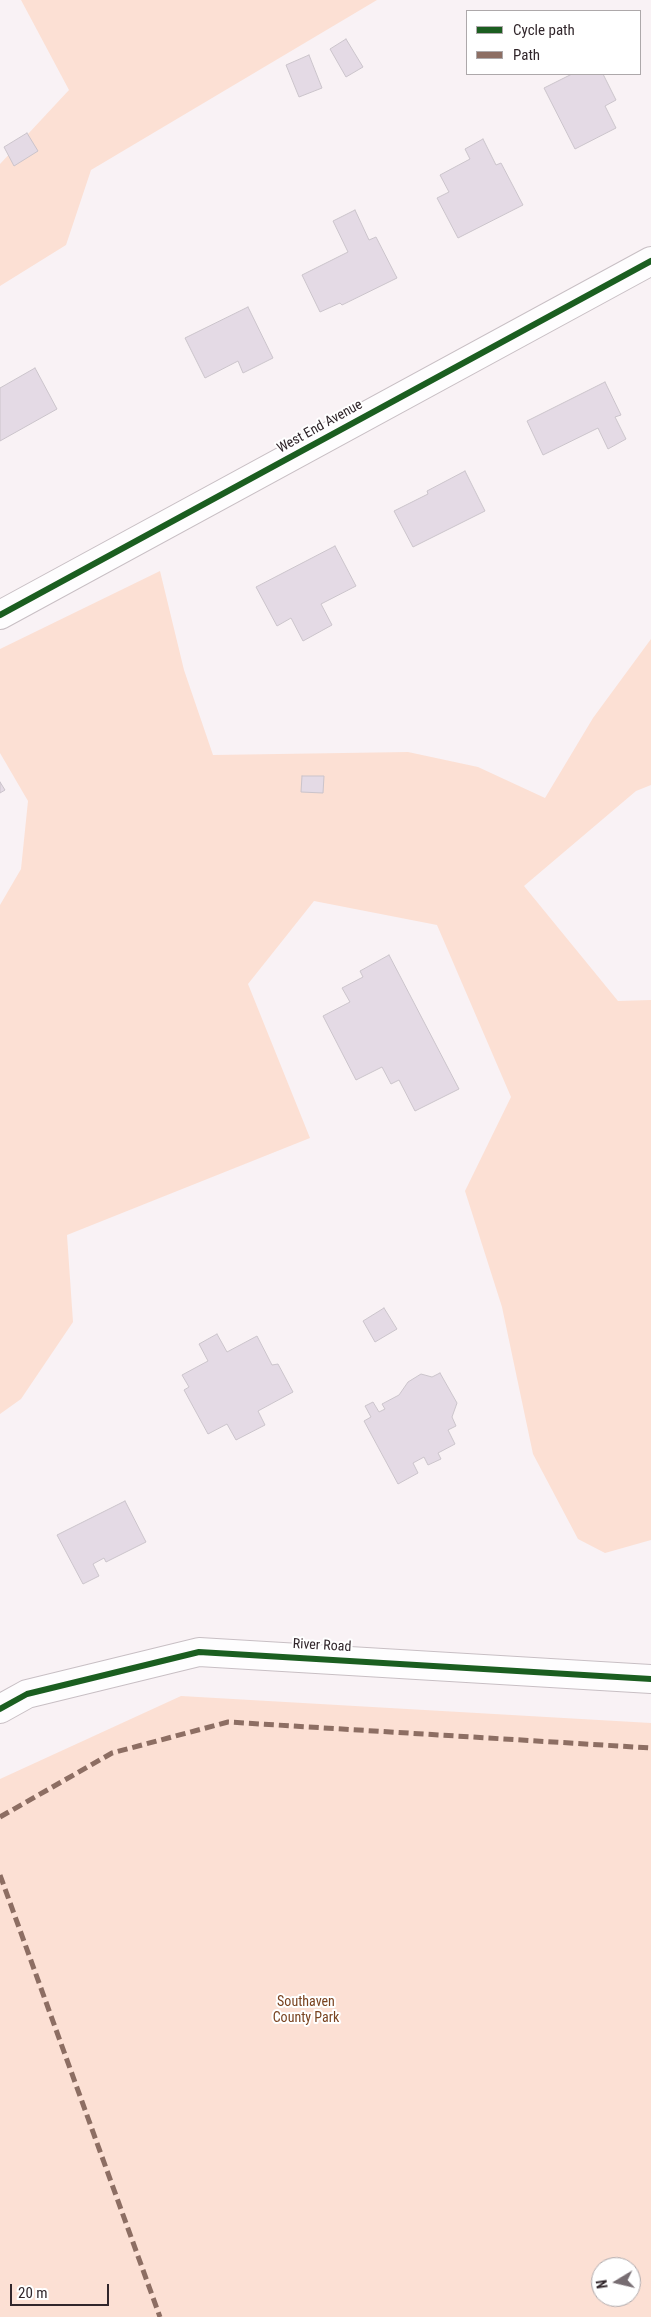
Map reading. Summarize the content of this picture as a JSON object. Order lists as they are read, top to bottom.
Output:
{
  "streets": {
    "street": ["West End Avenue", "River Road"]
  },
  "parks": ["Southaven County Park"],
  "legend": ["Cycle path", "Path"],
  "scale_bar": "20 m",
  "north": "left"
}
